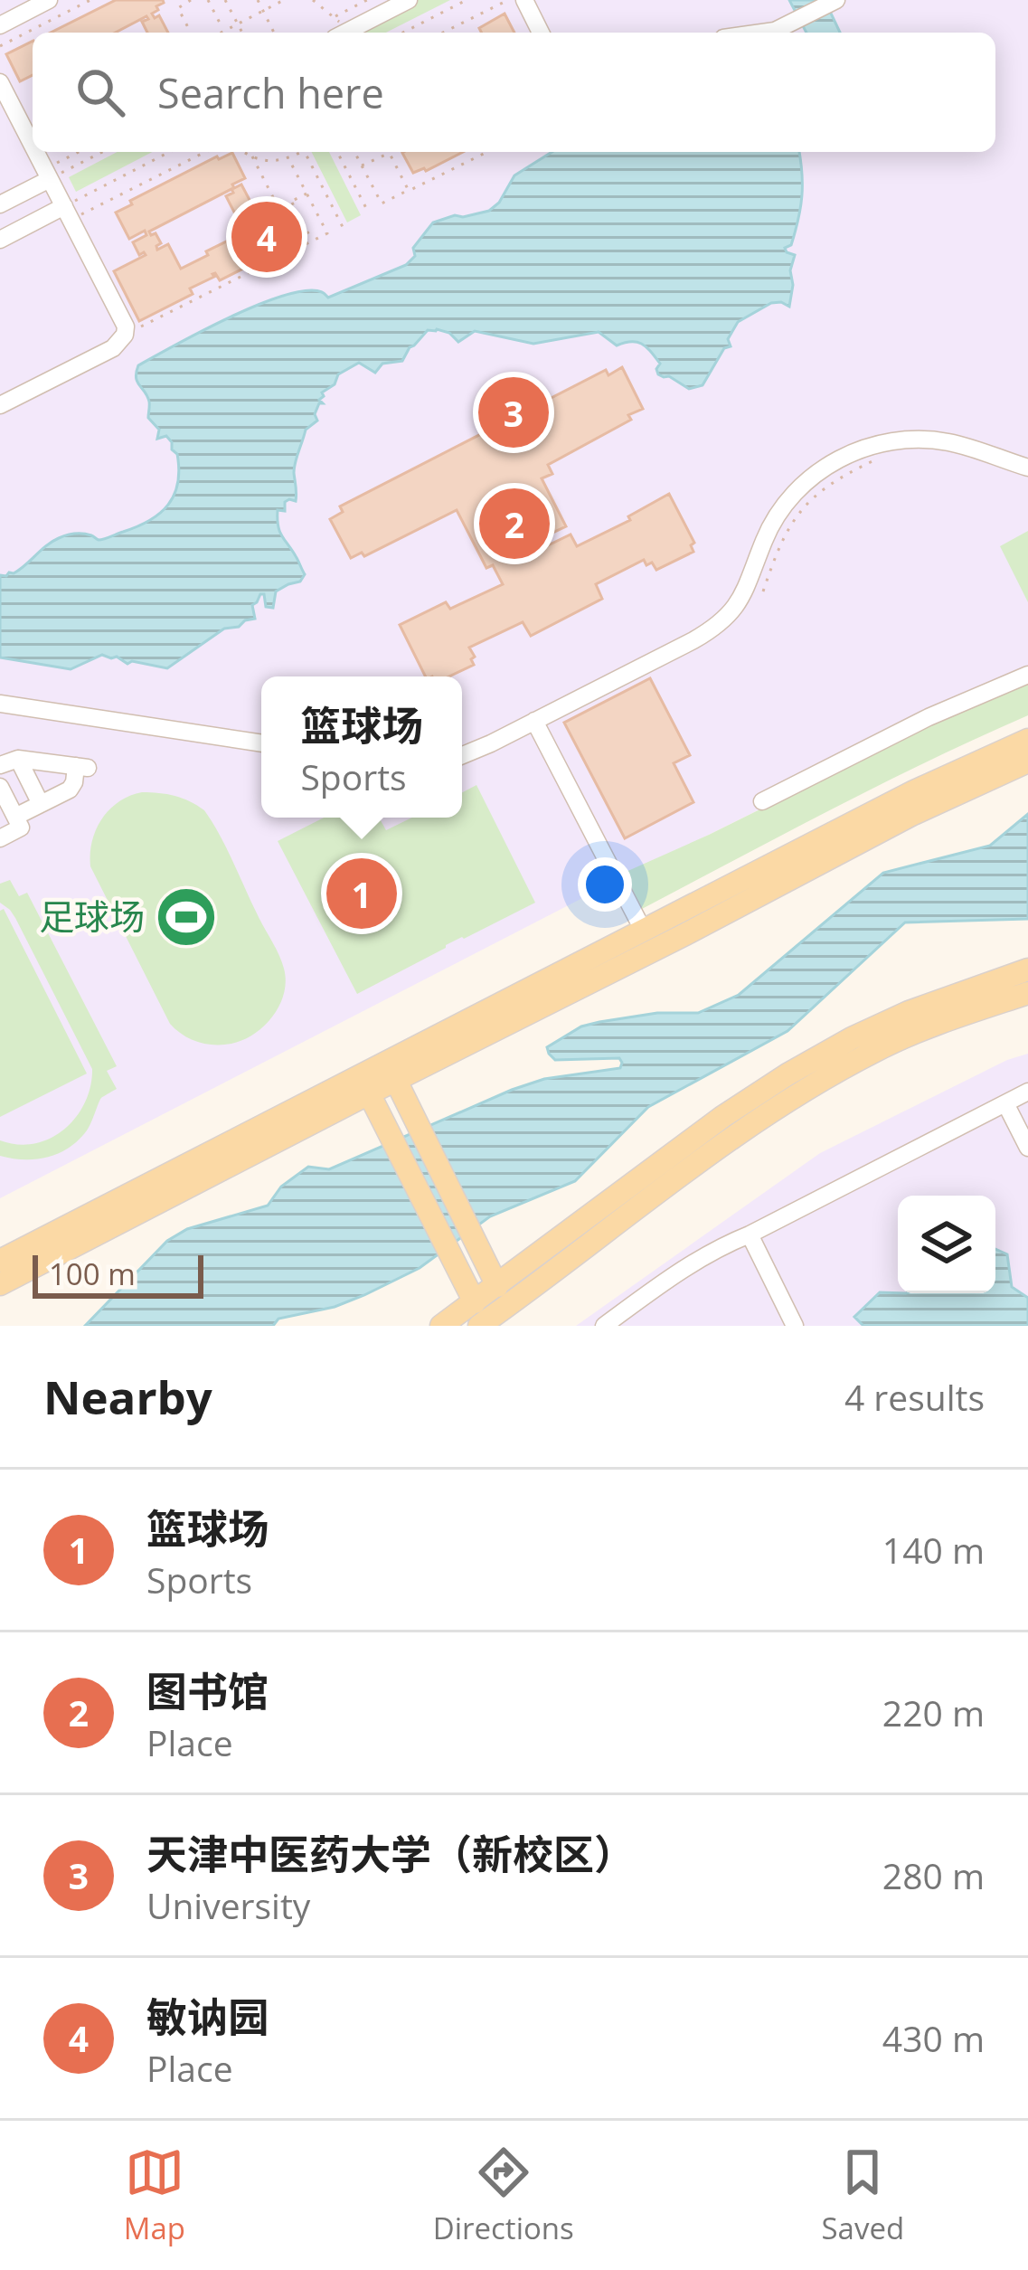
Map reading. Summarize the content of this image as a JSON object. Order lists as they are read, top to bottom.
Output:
{
  "places": {
    "sports": ["足球场"]
  },
  "scale_bar": "100 m",
  "page": {
    "search": "Search here",
    "pins": [
      "4",
      "3",
      "2",
      "1"
    ],
    "popup": ["篮球场", "Sports"],
    "scale": "100 m",
    "heading": ["Nearby", "4 results"],
    "list": [
      {
        "mark": "1",
        "name": "篮球场",
        "note": "Sports",
        "value": "140 m"
      },
      {
        "mark": "2",
        "name": "图书馆",
        "note": "Place",
        "value": "220 m"
      },
      {
        "mark": "3",
        "name": "天津中医药大学（新校区）",
        "note": "University",
        "value": "280 m"
      },
      {
        "mark": "4",
        "name": "敏讷园",
        "note": "Place",
        "value": "430 m"
      }
    ],
    "nav": ["Map", "Directions", "Saved"]
  }
}
